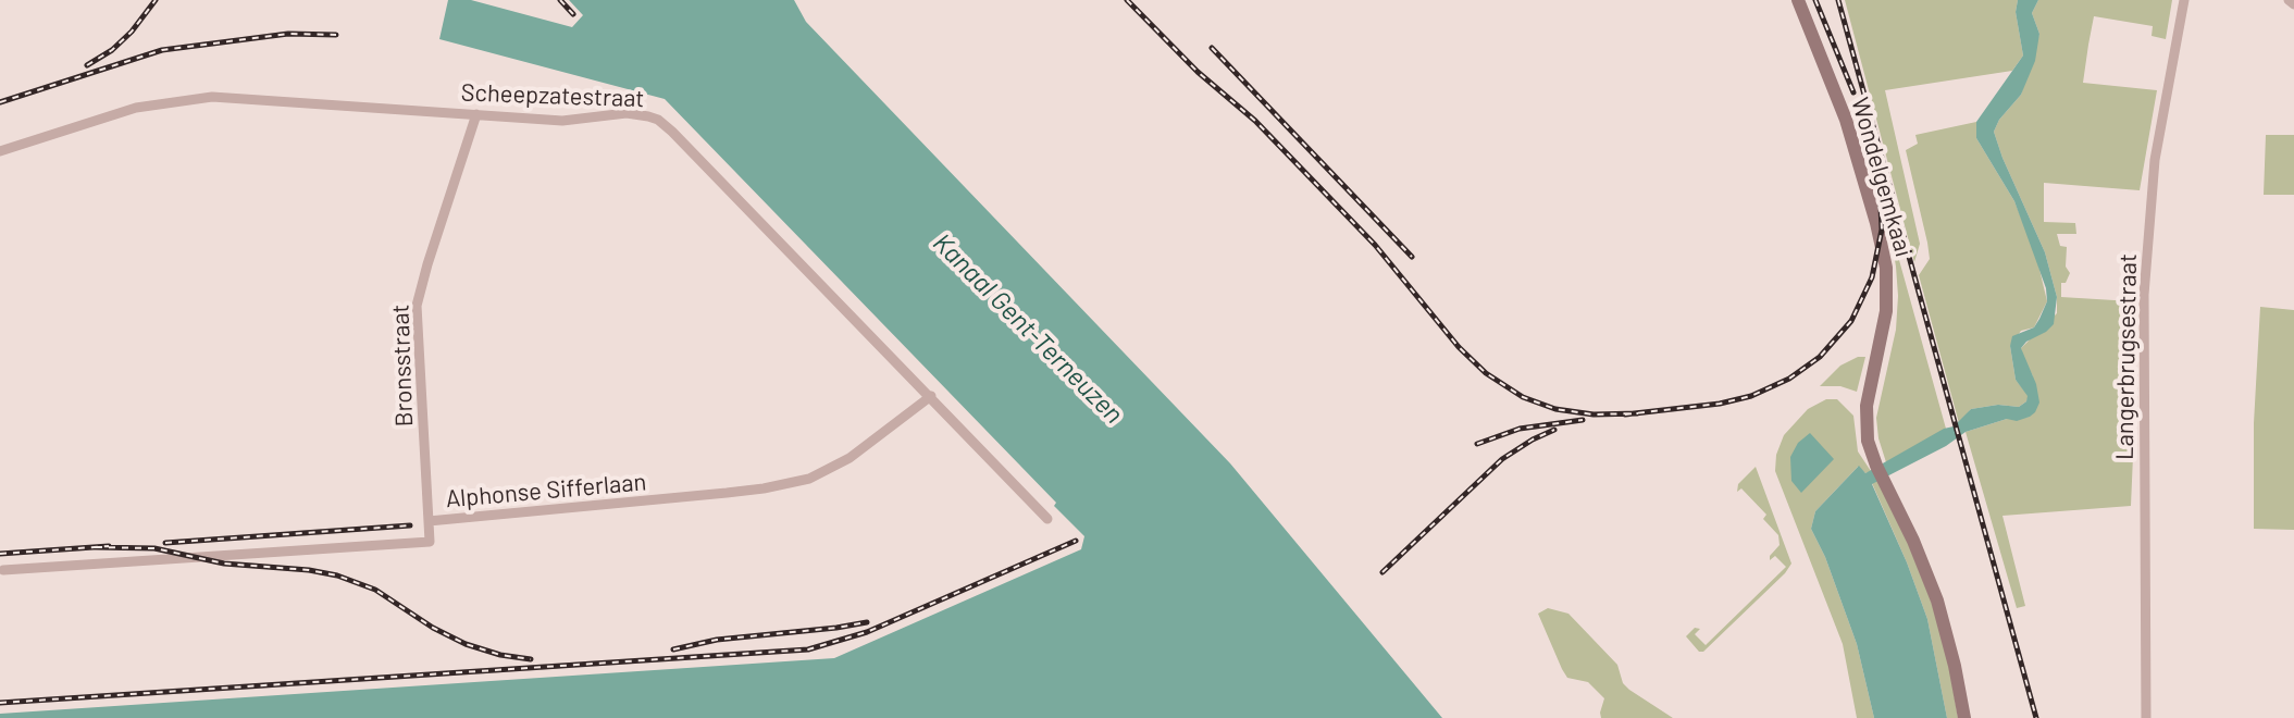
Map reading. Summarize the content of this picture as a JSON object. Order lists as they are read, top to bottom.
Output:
{
  "streets": {
    "main road": ["Wondelgemkaai"],
    "street": [
      "Scheepzatestraat",
      "Langerbrugsestraat",
      "Bronsstraat",
      "Alphonse Sifferlaan"
    ]
  },
  "crossings": [
    ["Scheepzatestraat", "Bronsstraat"],
    ["Scheepzatestraat", "Alphonse Sifferlaan"],
    ["Bronsstraat", "Alphonse Sifferlaan"]
  ],
  "water": ["Kanaal Gent-Terneuzen"]
}
